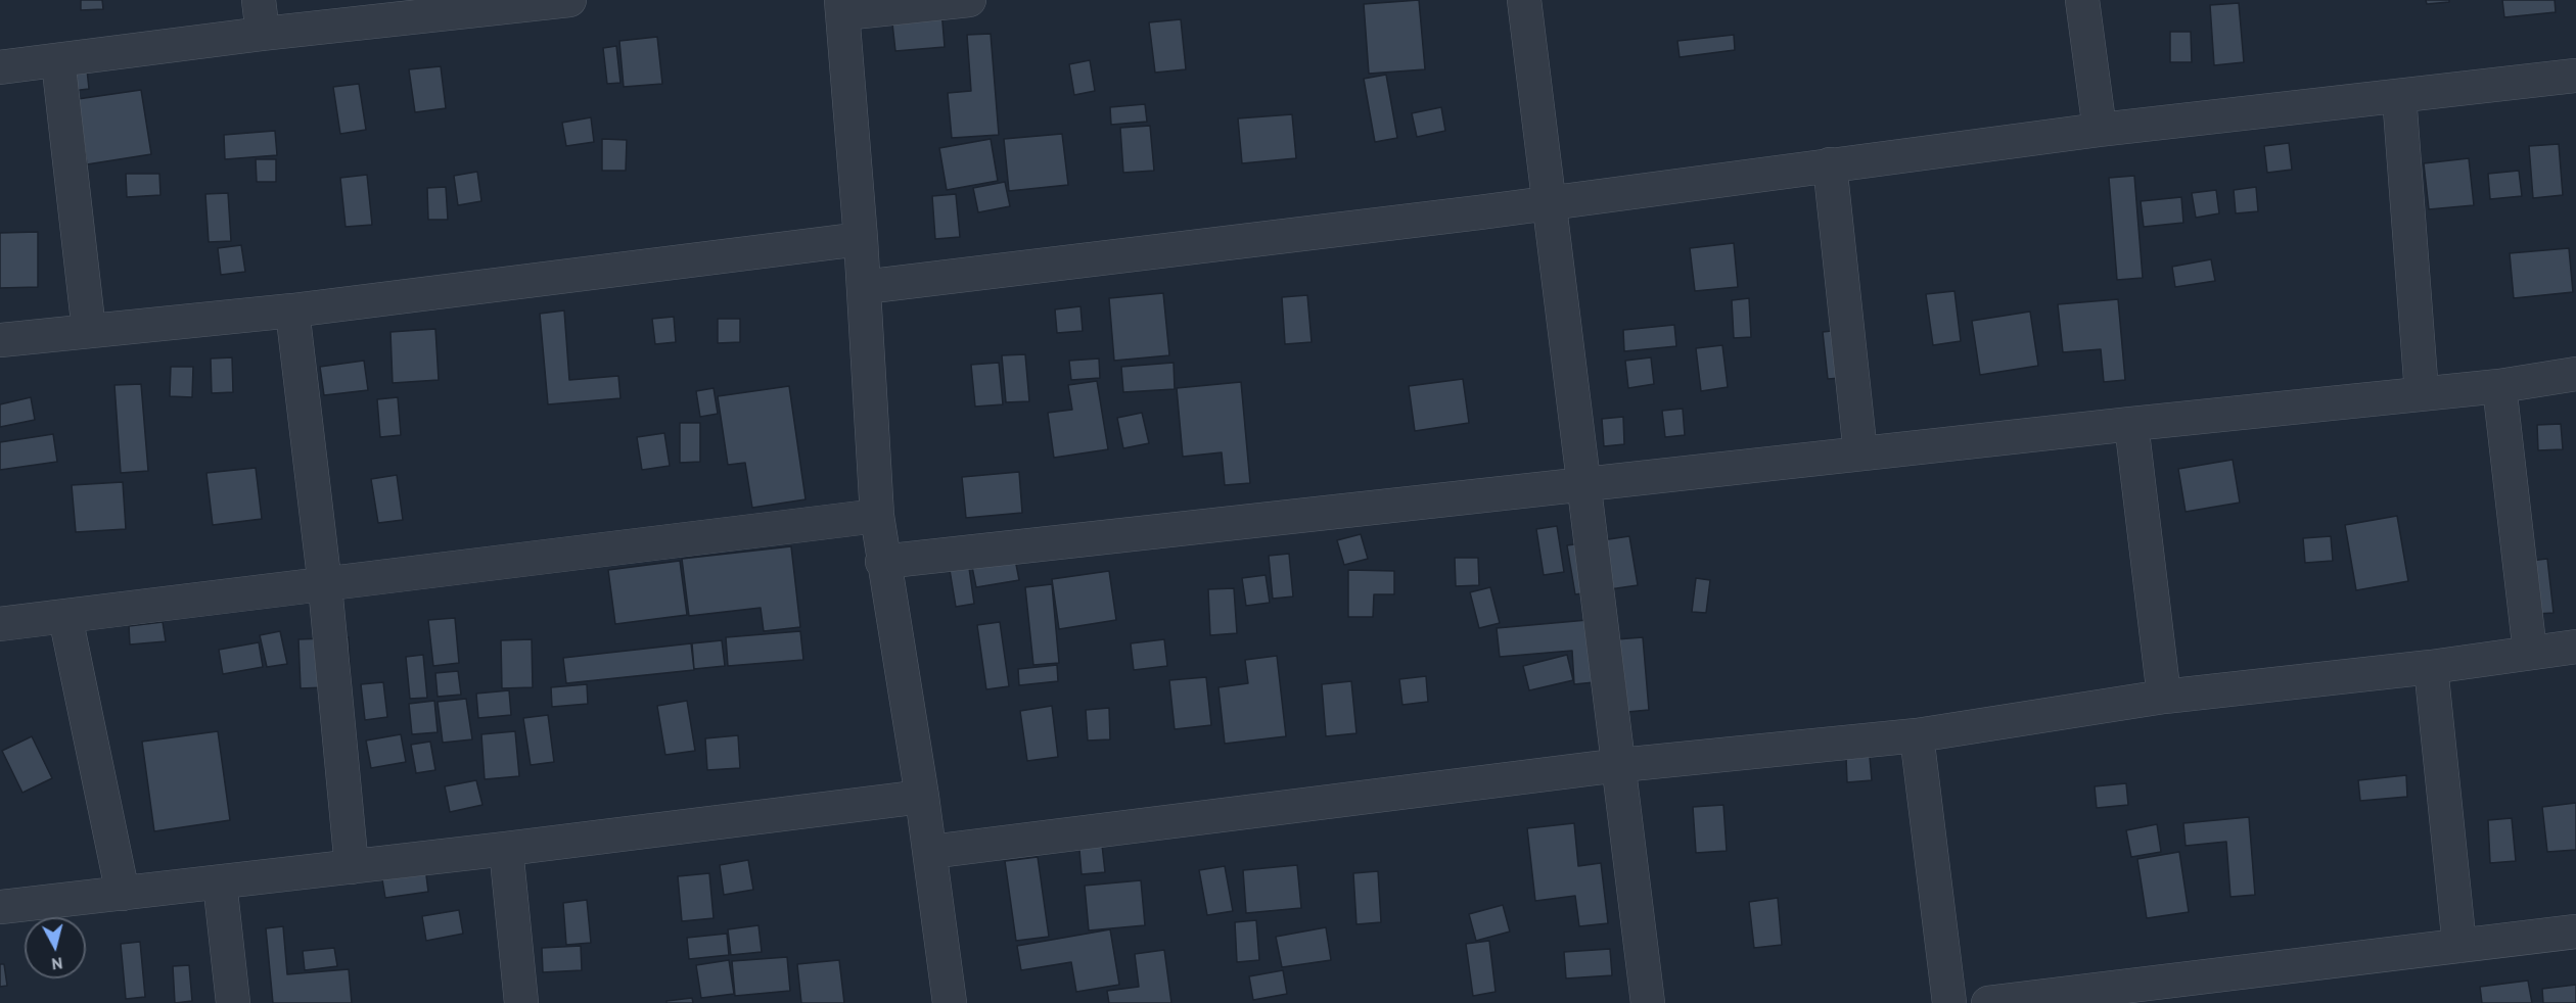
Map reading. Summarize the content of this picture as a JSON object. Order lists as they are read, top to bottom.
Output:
{
  "north": "bottom"
}
